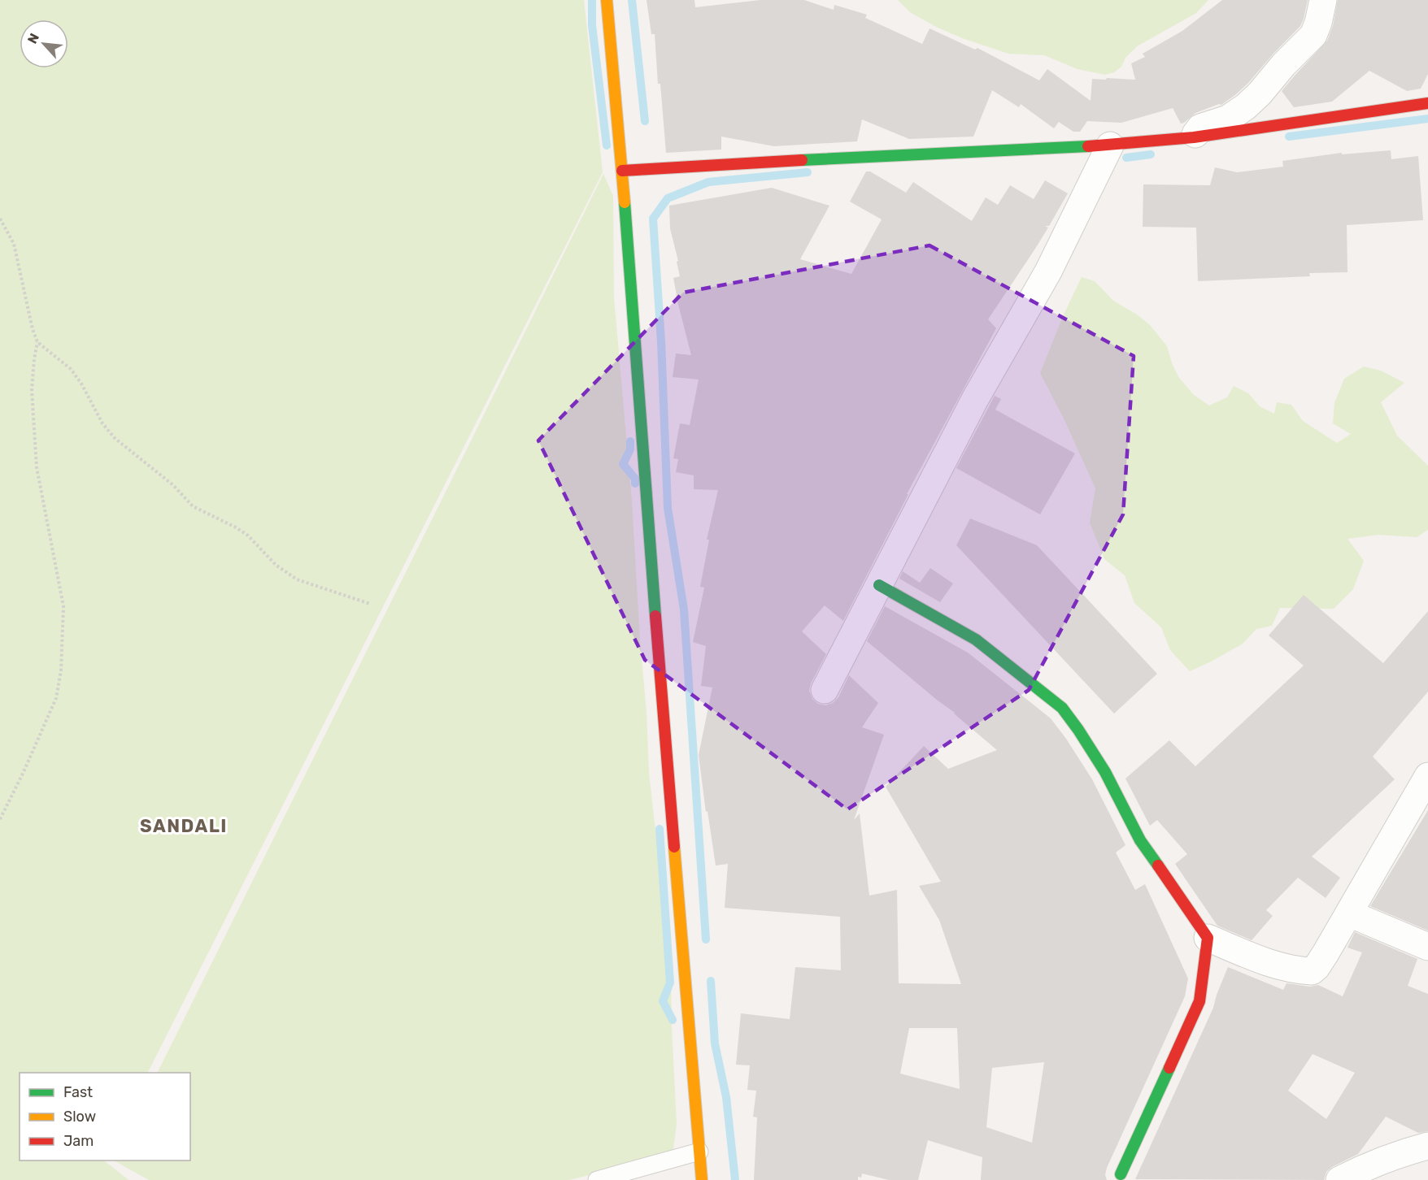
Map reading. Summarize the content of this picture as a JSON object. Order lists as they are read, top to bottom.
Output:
{
  "districts": ["SANDALI"],
  "legend": ["Fast", "Slow", "Jam"],
  "north": "top left"
}
